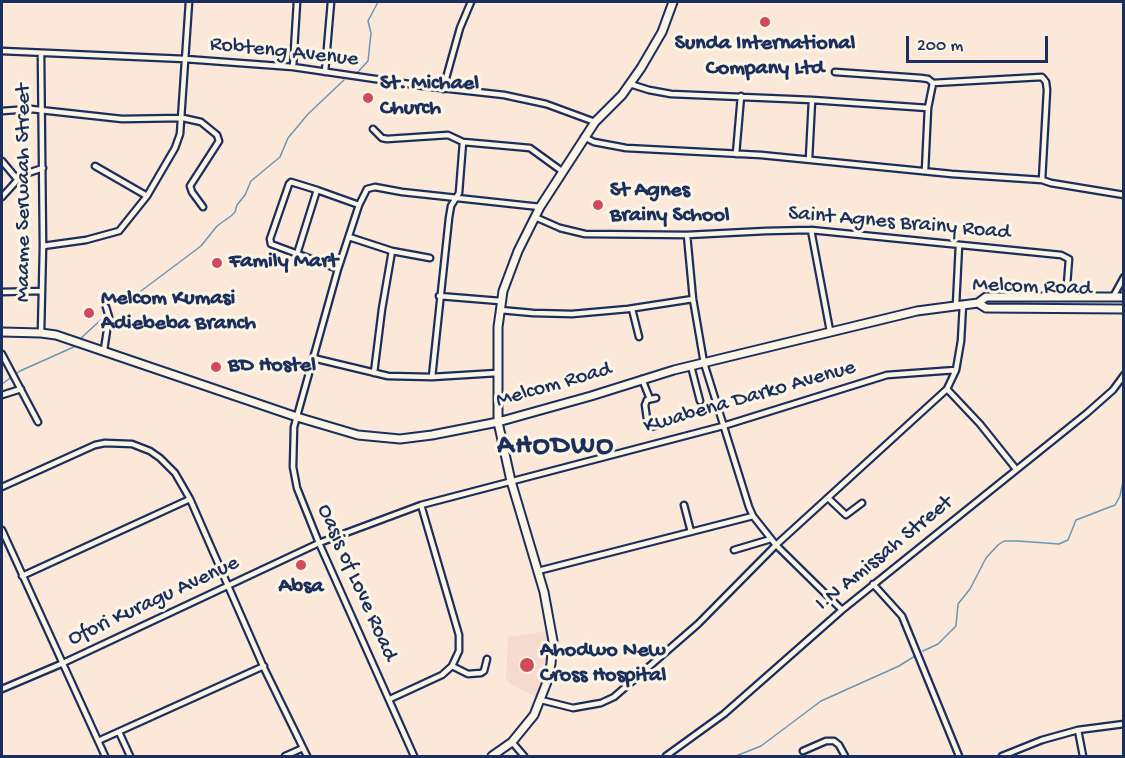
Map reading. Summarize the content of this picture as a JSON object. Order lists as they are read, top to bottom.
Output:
{
  "streets": {
    "main road": ["Melcom Road"],
    "street": [
      "Robteng Avenue",
      "Maame Serwaah Street",
      "Saint Agnes Brainy Road",
      "Kwabena Darko Avenue",
      "I.N Amissah Street",
      "Oasis of Love Road",
      "Ofori Kuragu Avenue"
    ]
  },
  "crossings": [
    ["Robteng Avenue", "Maame Serwaah Street"],
    ["Maame Serwaah Street", "Melcom Road"],
    ["Melcom Road", "Oasis of Love Road"],
    ["Kwabena Darko Avenue", "Oasis of Love Road"],
    ["Kwabena Darko Avenue", "Ofori Kuragu Avenue"],
    ["Oasis of Love Road", "Ofori Kuragu Avenue"]
  ],
  "districts": ["AHODWO"],
  "places": [
    "Sunda International Company Ltd",
    "St. Michael Church",
    "St Agnes Brainy School",
    "Family Mart",
    "Melcom Kumasi Adiebeba Branch",
    "BD Hostel",
    "Absa",
    "Ahodwo New Cross Hospital"
  ],
  "scale_bar": "200 m"
}
